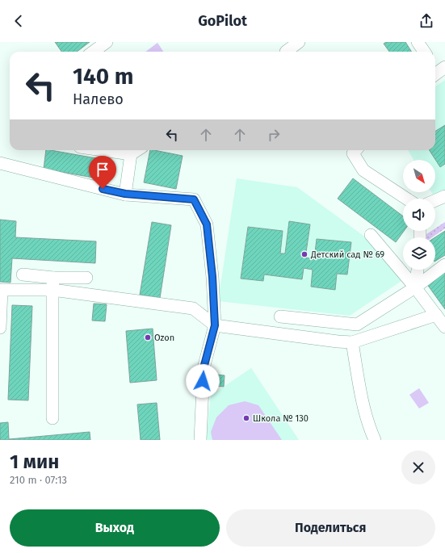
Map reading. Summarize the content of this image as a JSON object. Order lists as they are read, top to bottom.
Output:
{
  "places": ["Детский сад № 69", "Ozon", "Школа № 130"],
  "north": "bottom right",
  "page": {
    "header": "GoPilot",
    "turn": ["140 m", "Налево"],
    "heading": ["1 мин", "210 m · 07:13"],
    "buttons": ["Выход", "Поделиться"]
  }
}
